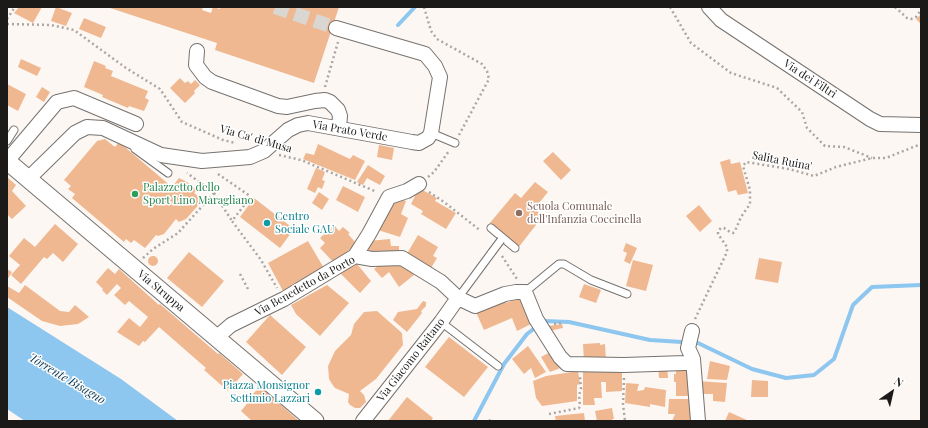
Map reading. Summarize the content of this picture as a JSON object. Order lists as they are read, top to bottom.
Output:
{
  "streets": {
    "street": [
      "Via dei Filtri",
      "Via Prato Verde",
      "Via Benedetto da Porto",
      "Via Struppa",
      "Via Giacomo Raitano"
    ],
    "path": ["Via Ca' di Musa", "Salita Ruina'"]
  },
  "crossings": [
    ["Via Prato Verde", "Via Ca' di Musa"],
    ["Via Prato Verde", "Via Struppa"],
    ["Via Benedetto da Porto", "Via Struppa"],
    ["Via Benedetto da Porto", "Via Giacomo Raitano"]
  ],
  "water": ["Torrente Bisagno"],
  "places": [
    "Palazzetto dello Sport Lino Maragliano",
    "Scuola Comunale dell'Infanzia Coccinella",
    "Centro Sociale GAU",
    "Piazza Monsignor Settimio Lazzari"
  ],
  "north": "top right"
}
